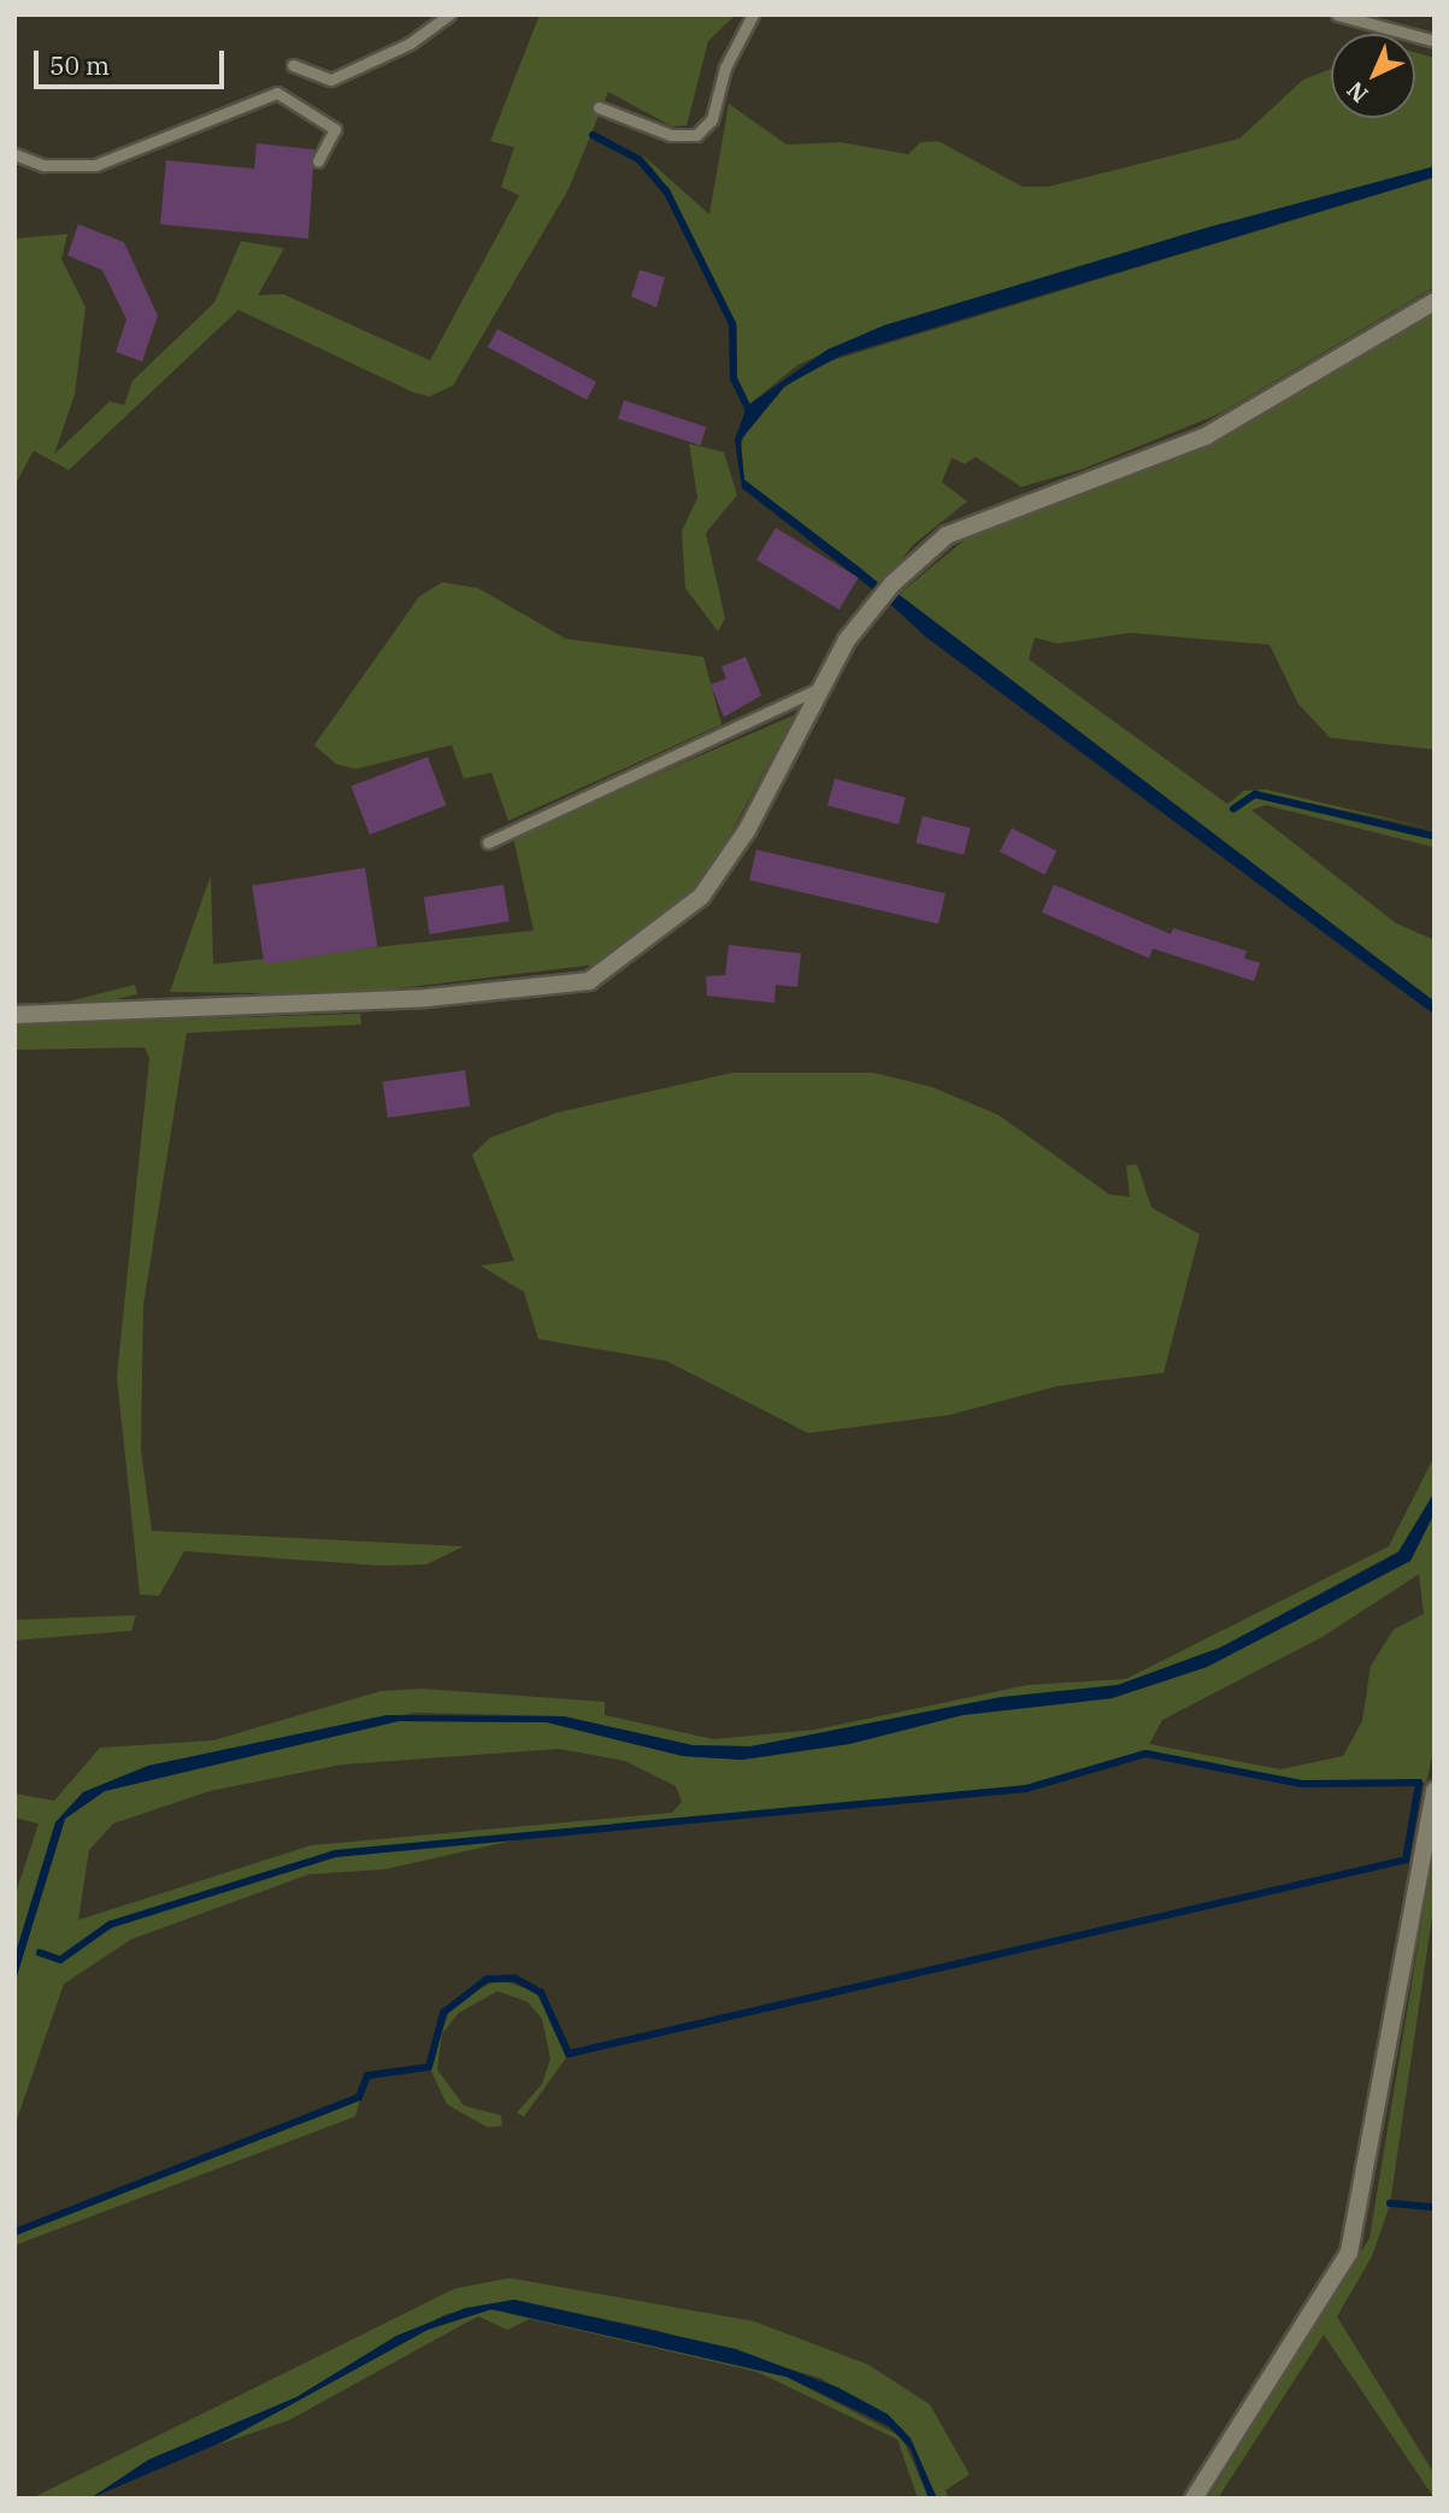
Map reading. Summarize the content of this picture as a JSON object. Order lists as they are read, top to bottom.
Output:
{
  "scale_bar": "50 m",
  "north": "bottom left"
}
